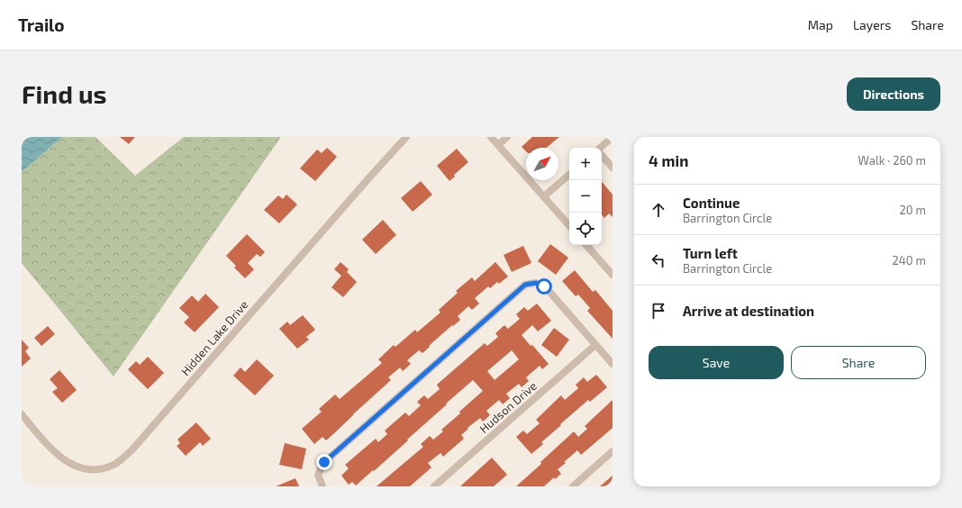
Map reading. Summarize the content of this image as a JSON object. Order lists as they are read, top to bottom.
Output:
{
  "streets": {
    "street": ["Hidden Lake Drive", "Hudson Drive"]
  },
  "north": "top right",
  "page": {
    "header": "Trailo",
    "nav": ["Map", "Layers", "Share"],
    "buttons": [
      "Directions",
      ["Save", "Share"]
    ],
    "title": "Find us",
    "heading": ["4 min", "Walk · 260 m"],
    "map_buttons": ["+", "−"],
    "list": [
      ["Continue", "Barrington Circle", "20 m"],
      ["Turn left", "Barrington Circle", "240 m"],
      "Arrive at destination"
    ]
  }
}
